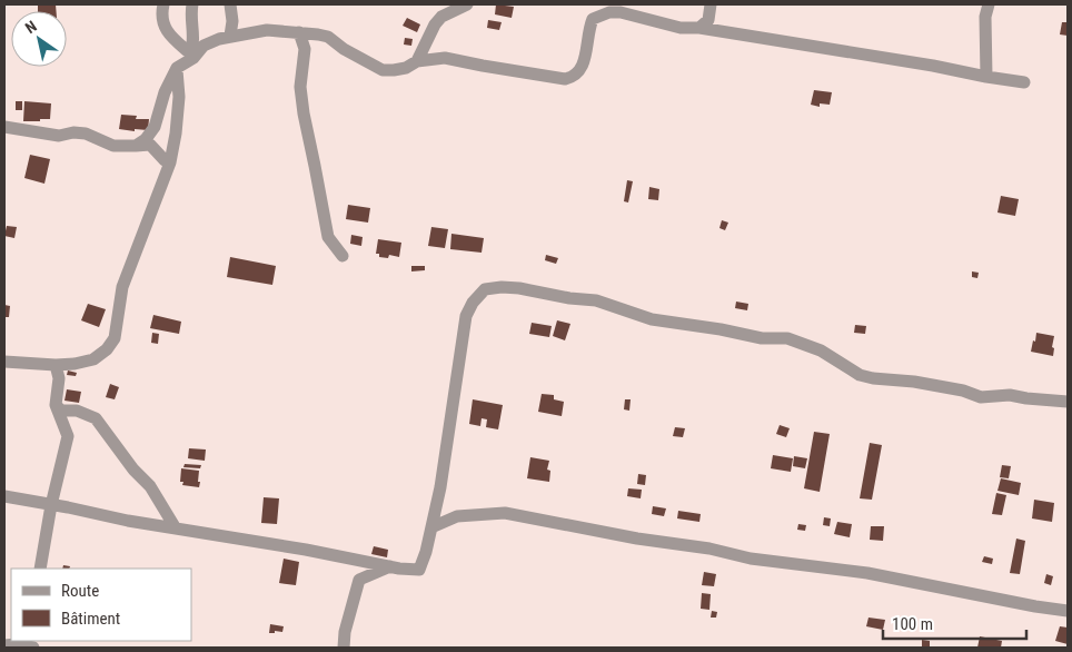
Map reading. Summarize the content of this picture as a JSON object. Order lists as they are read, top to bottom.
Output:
{
  "legend": ["Route", "Bâtiment"],
  "scale_bar": "100 m",
  "north": "top left"
}
